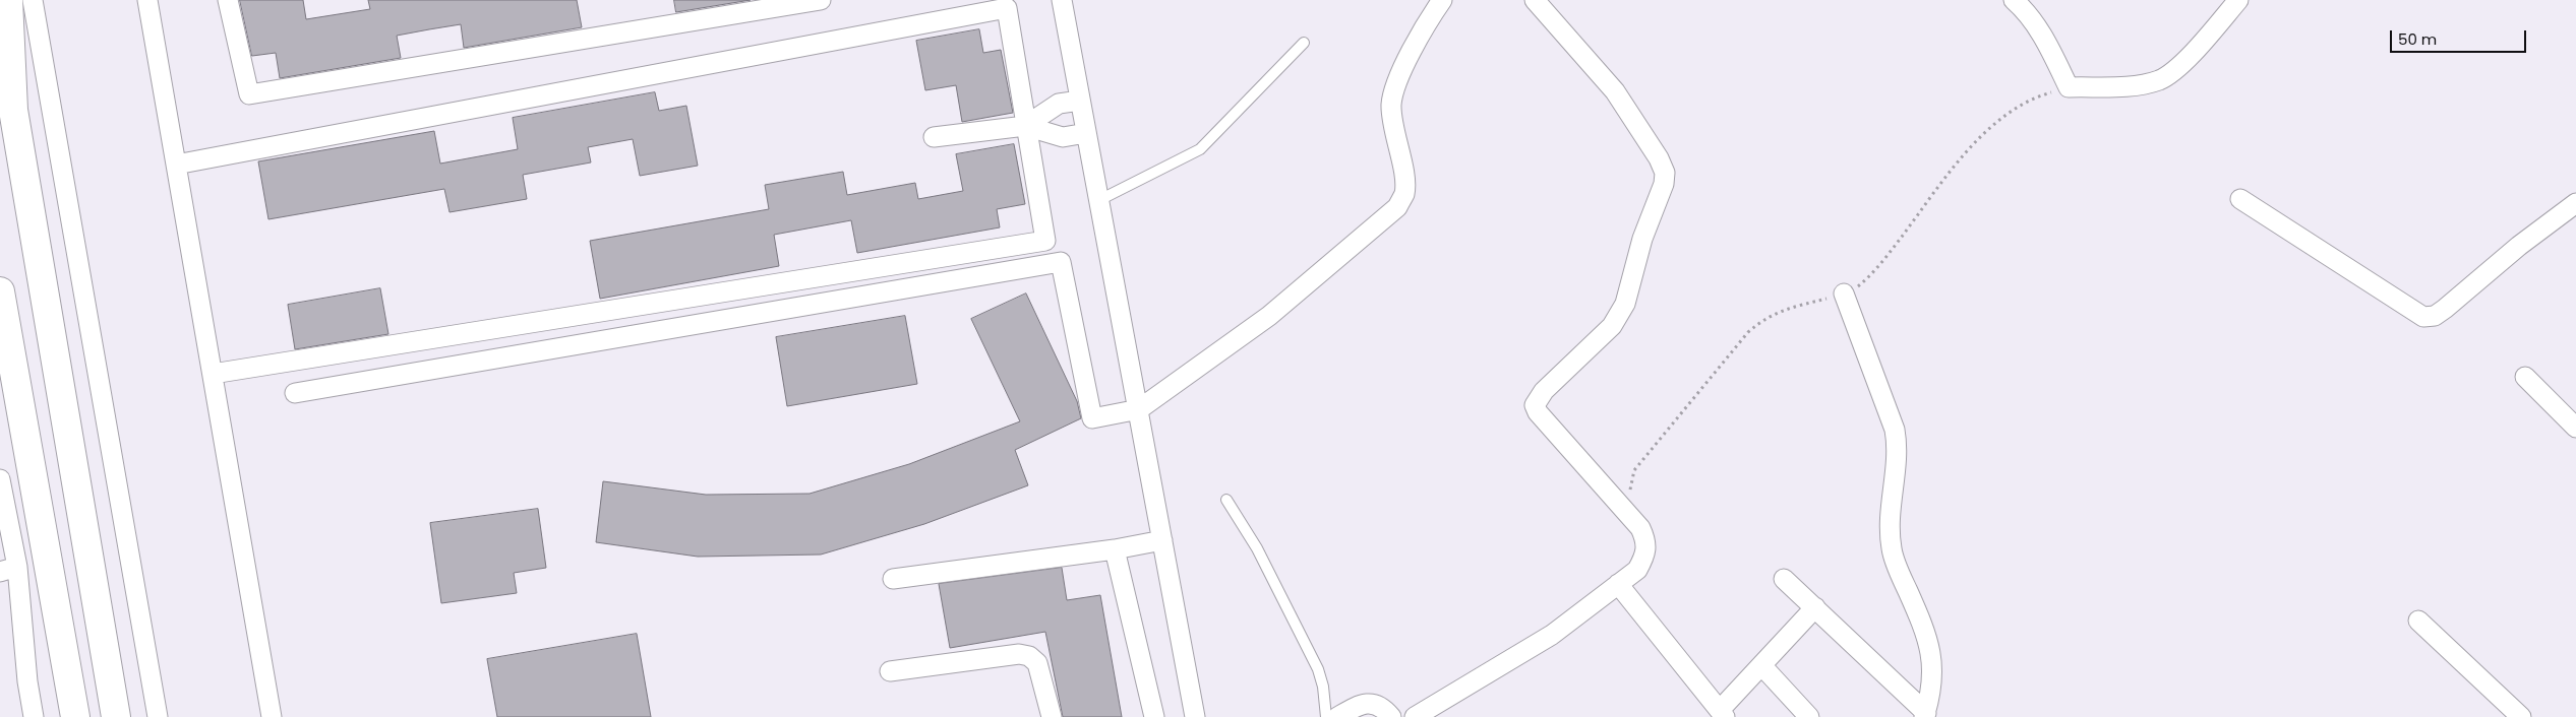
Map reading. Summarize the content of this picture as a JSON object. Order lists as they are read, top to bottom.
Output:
{
  "scale_bar": "50 m"
}
